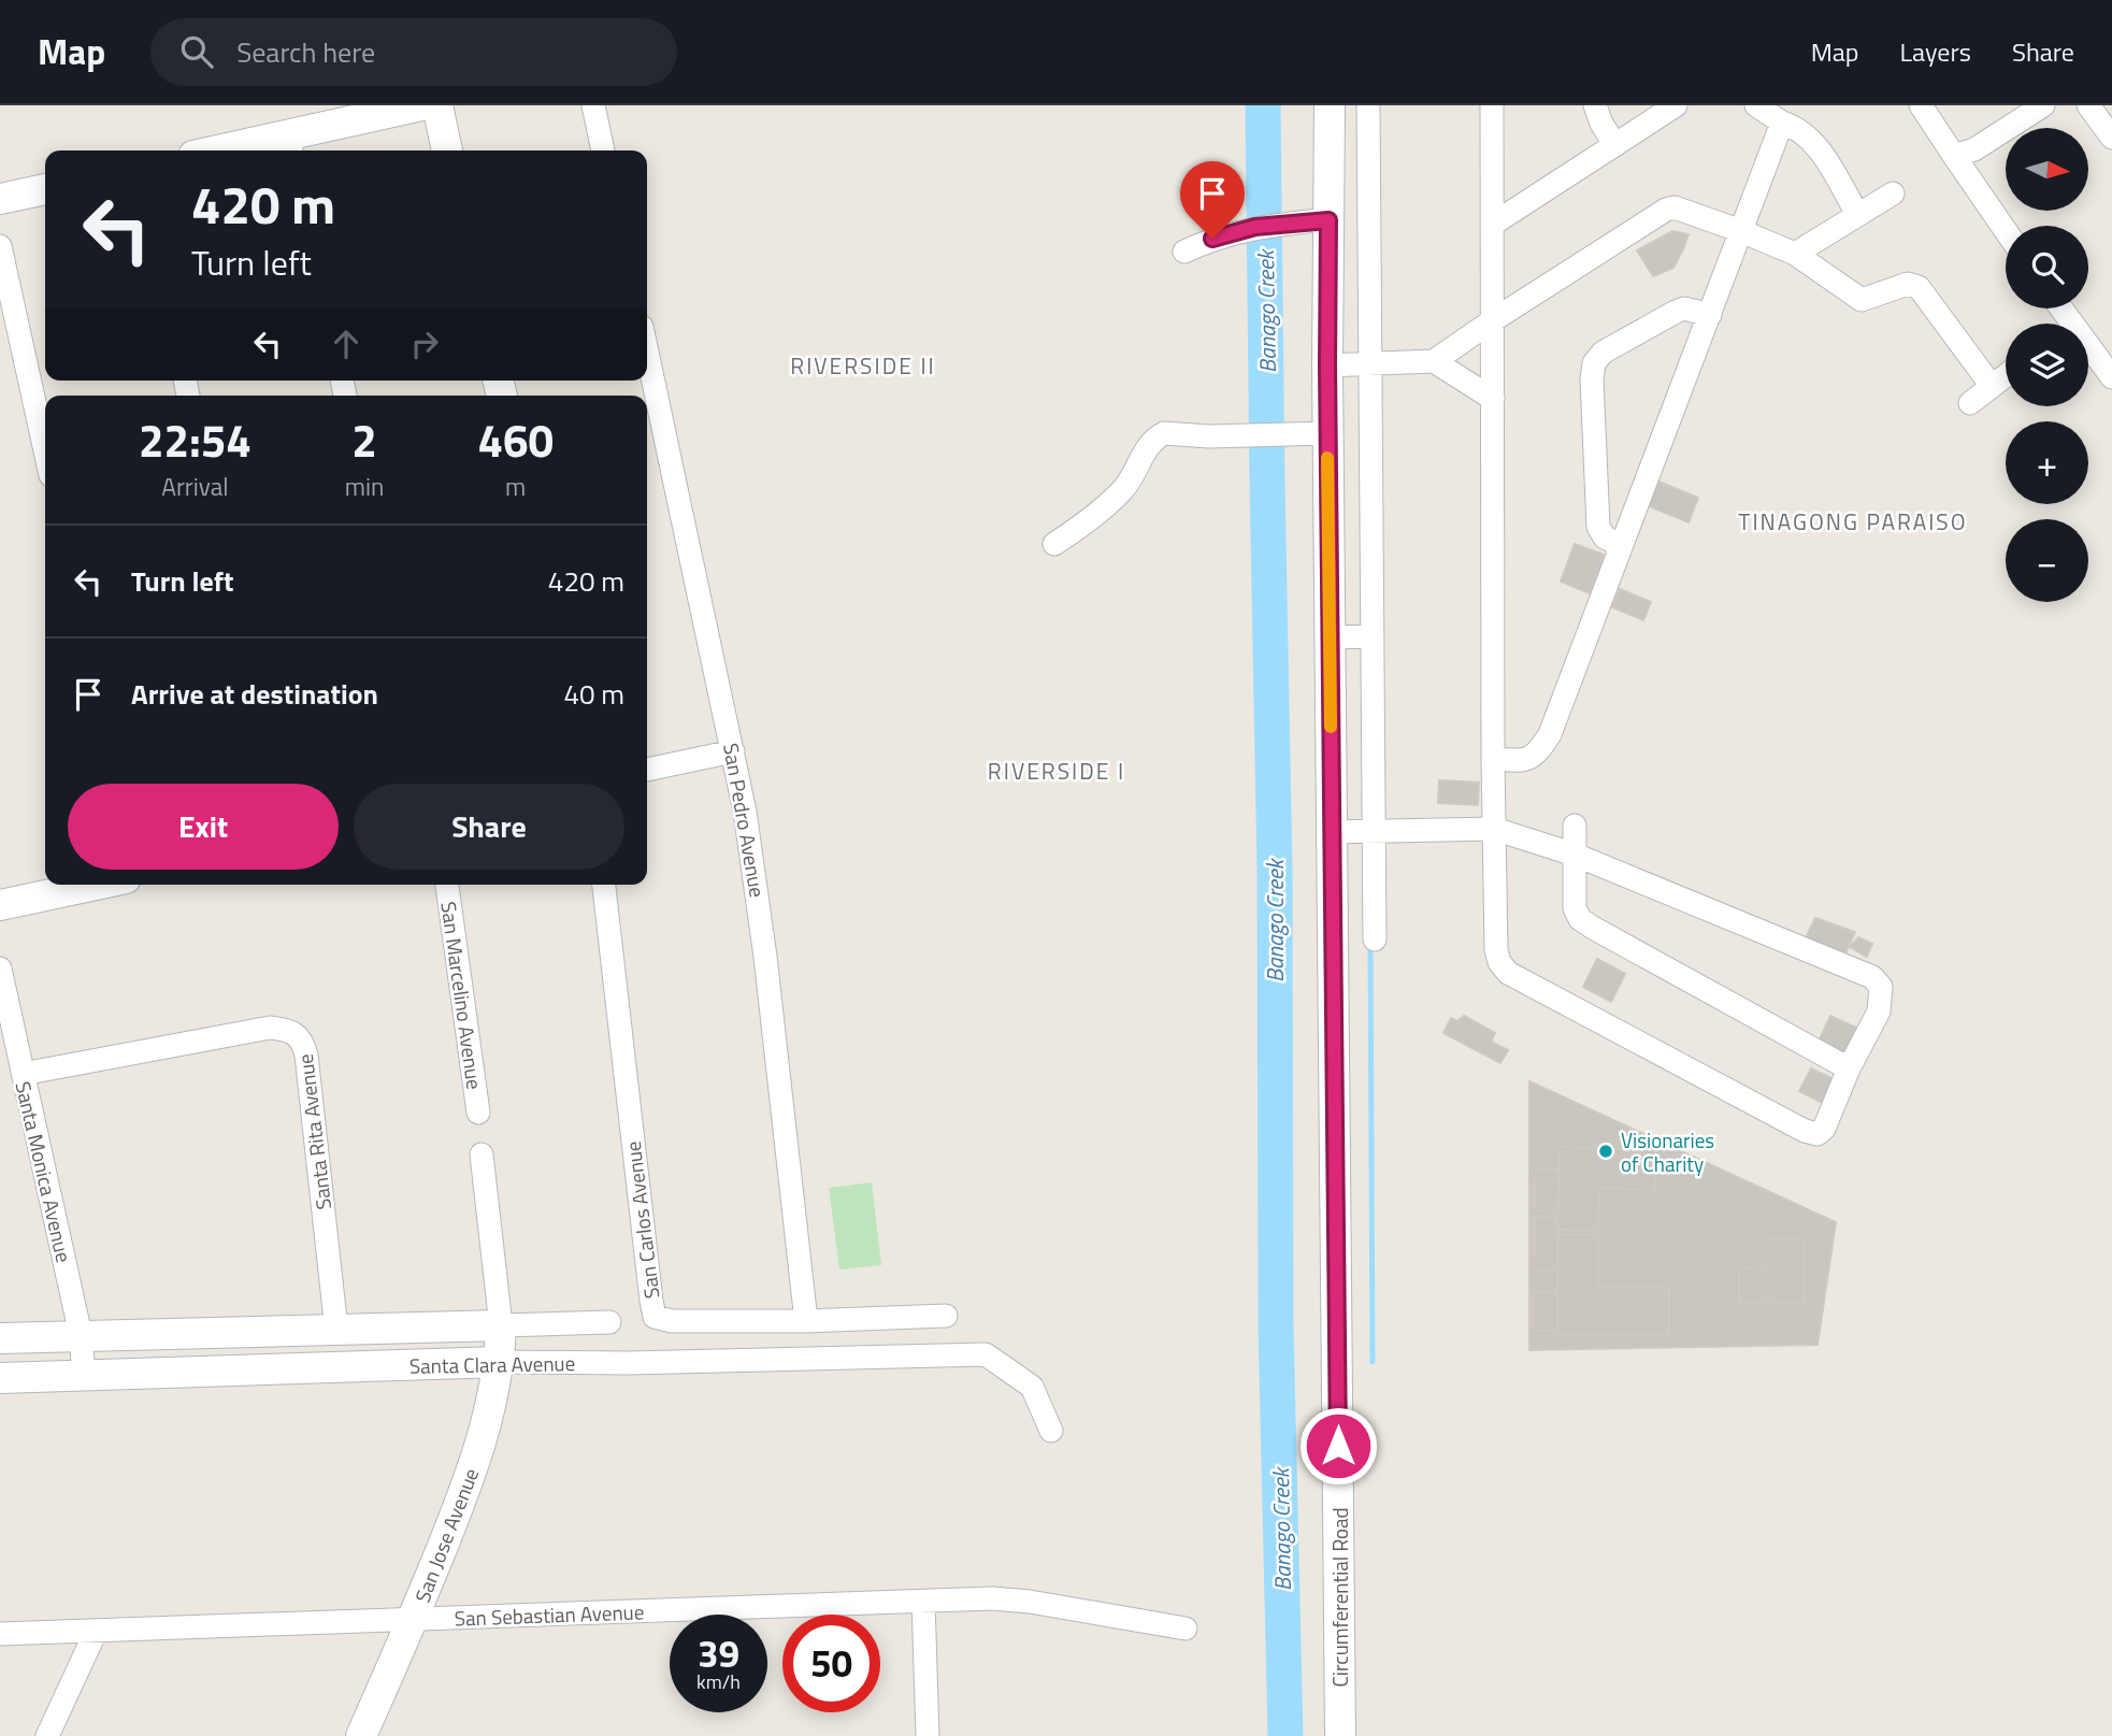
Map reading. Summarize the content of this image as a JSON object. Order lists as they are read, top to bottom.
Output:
{
  "streets": {
    "street": [
      "San Pedro Avenue",
      "San Marcelino Avenue",
      "Santa Rita Avenue",
      "Santa Monica Avenue",
      "San Carlos Avenue",
      "Santa Clara Avenue",
      "San Jose Avenue",
      "Circumferential Road",
      "San Sebastian Avenue"
    ]
  },
  "crossings": [
    ["San Pedro Avenue", "San Carlos Avenue"],
    ["Santa Rita Avenue", "Santa Monica Avenue"],
    ["Santa Rita Avenue", "Santa Clara Avenue"],
    ["Santa Monica Avenue", "Santa Clara Avenue"],
    ["Santa Clara Avenue", "San Jose Avenue"],
    ["San Jose Avenue", "San Sebastian Avenue"]
  ],
  "districts": ["RIVERSIDE II", "TINAGONG PARAISO", "RIVERSIDE I"],
  "water": ["Banago Creek"],
  "places": ["Visionaries of Charity"],
  "north": "right",
  "page": {
    "header": "Map",
    "search": "Search here",
    "nav": ["Map", "Layers", "Share"],
    "map_buttons": ["+", "−"],
    "turn": ["420 m", "Turn left"],
    "eta": [
      "22:54",
      "Arrival",
      "2",
      "min",
      "460",
      "m"
    ],
    "list": [
      {
        "name": "Turn left",
        "value": "420 m"
      },
      {
        "name": "Arrive at destination",
        "value": "40 m"
      }
    ],
    "buttons": ["Exit", "Share"],
    "speed": "39 km/h",
    "limit": "50"
  }
}
